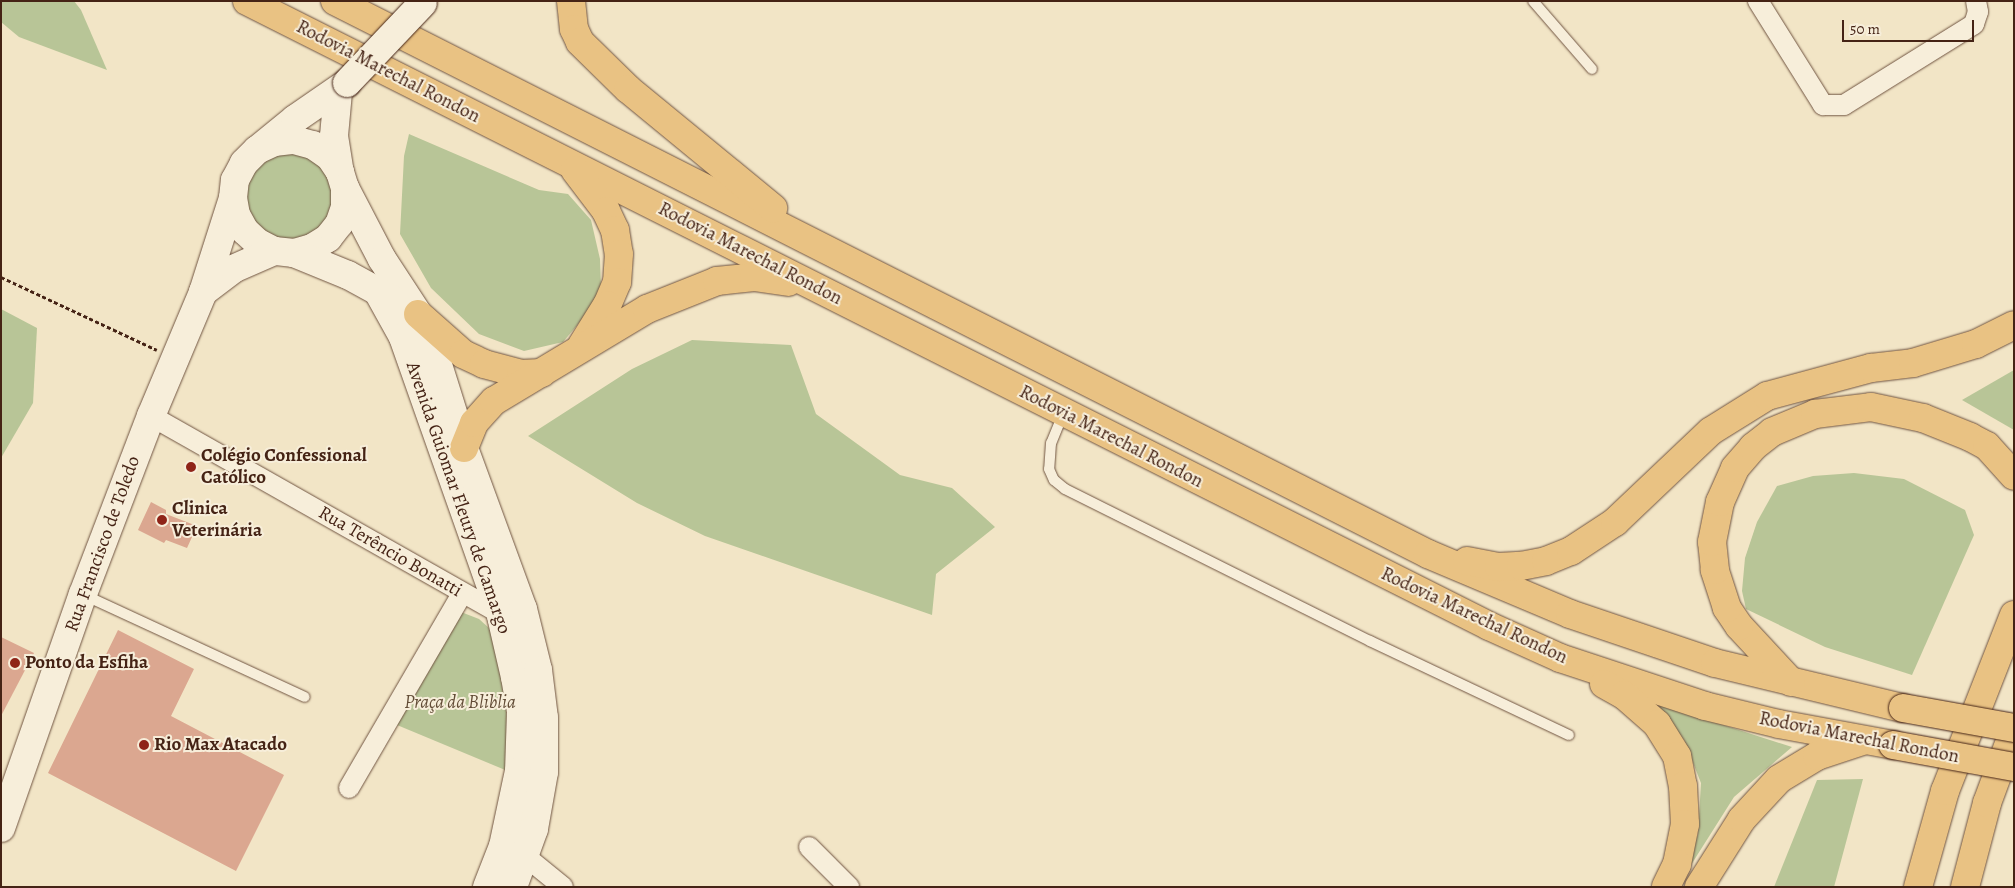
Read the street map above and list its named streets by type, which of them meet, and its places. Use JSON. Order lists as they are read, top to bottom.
{
  "streets": {
    "highway": ["Rodovia Marechal Rondon"],
    "street": ["Avenida Guiomar Fleury de Camargo", "Rua Francisco de Toledo", "Rua Terêncio Bonatti"]
  },
  "crossings": [
    ["Avenida Guiomar Fleury de Camargo", "Rua Terêncio Bonatti"],
    ["Rua Francisco de Toledo", "Rua Terêncio Bonatti"]
  ],
  "parks": ["Praça da Bliblia"],
  "places": [
    "Colégio Confessional Católico",
    "Clinica Veterinária",
    "Ponto da Esfiha",
    "Rio Max Atacado"
  ],
  "scale_bar": "50 m"
}
